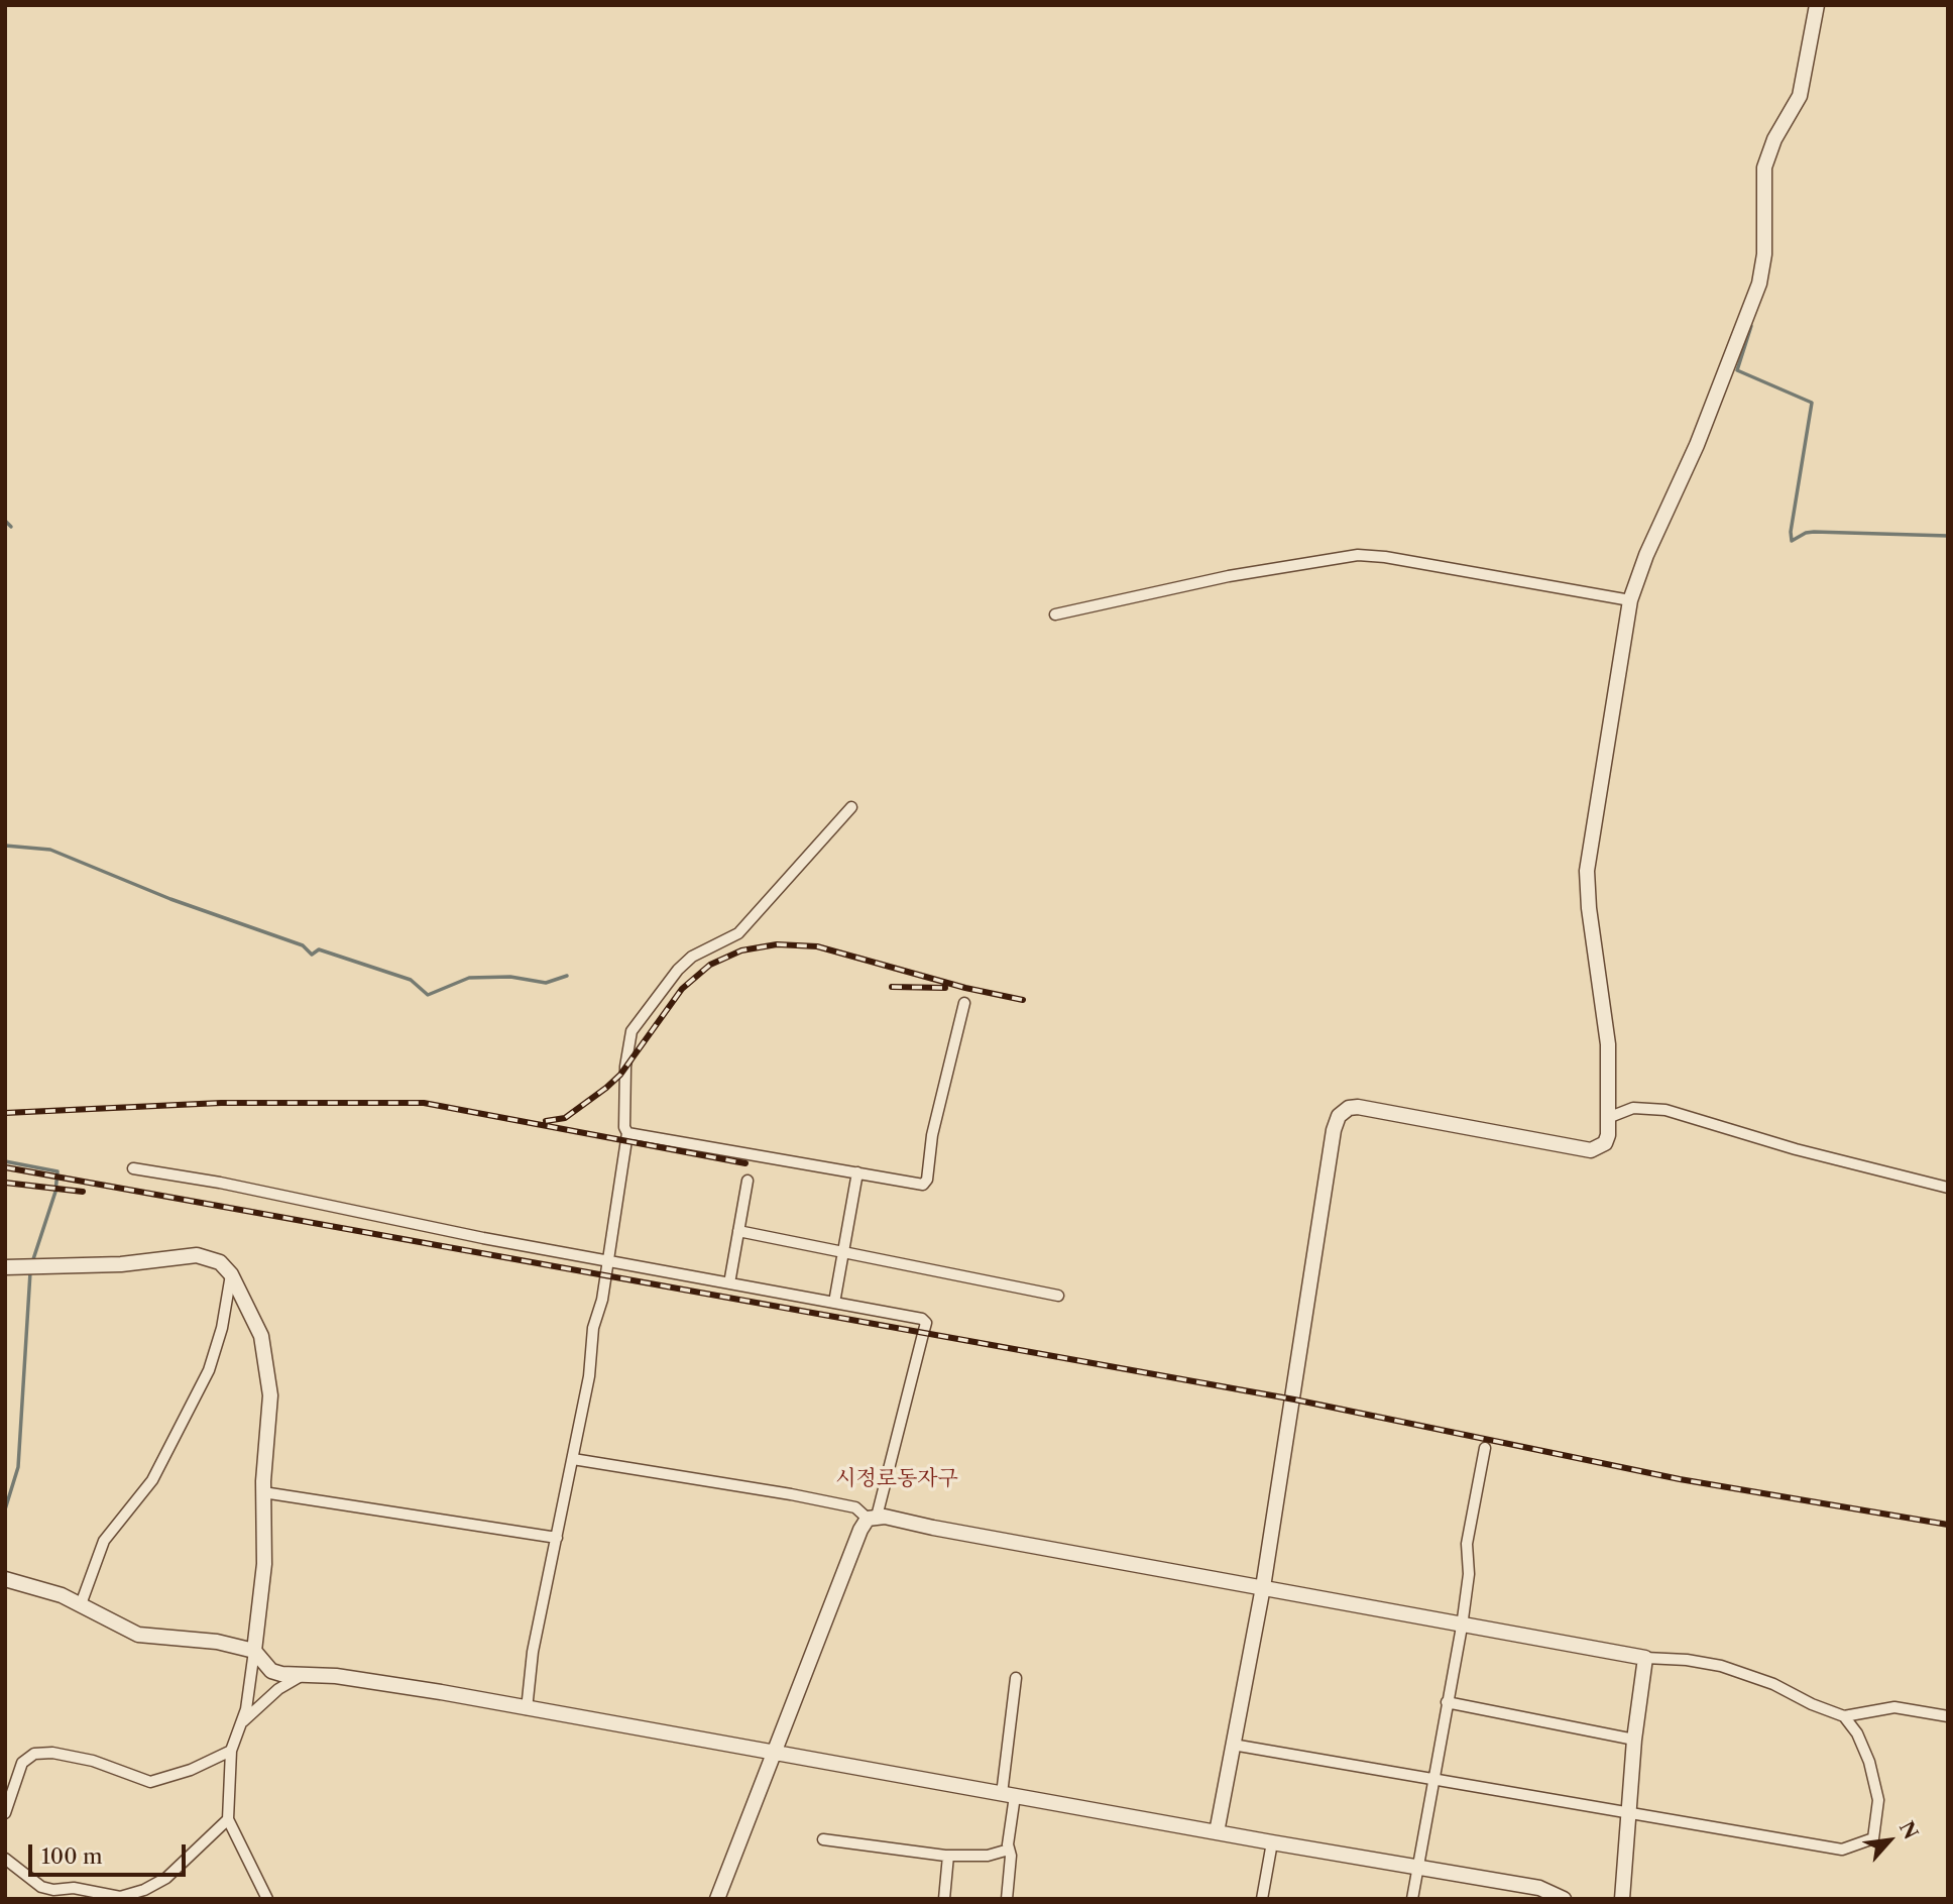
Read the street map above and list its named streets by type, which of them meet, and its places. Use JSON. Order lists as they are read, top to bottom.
{
  "districts": ["시정로동자구"],
  "scale_bar": "100 m",
  "north": "top right"
}
